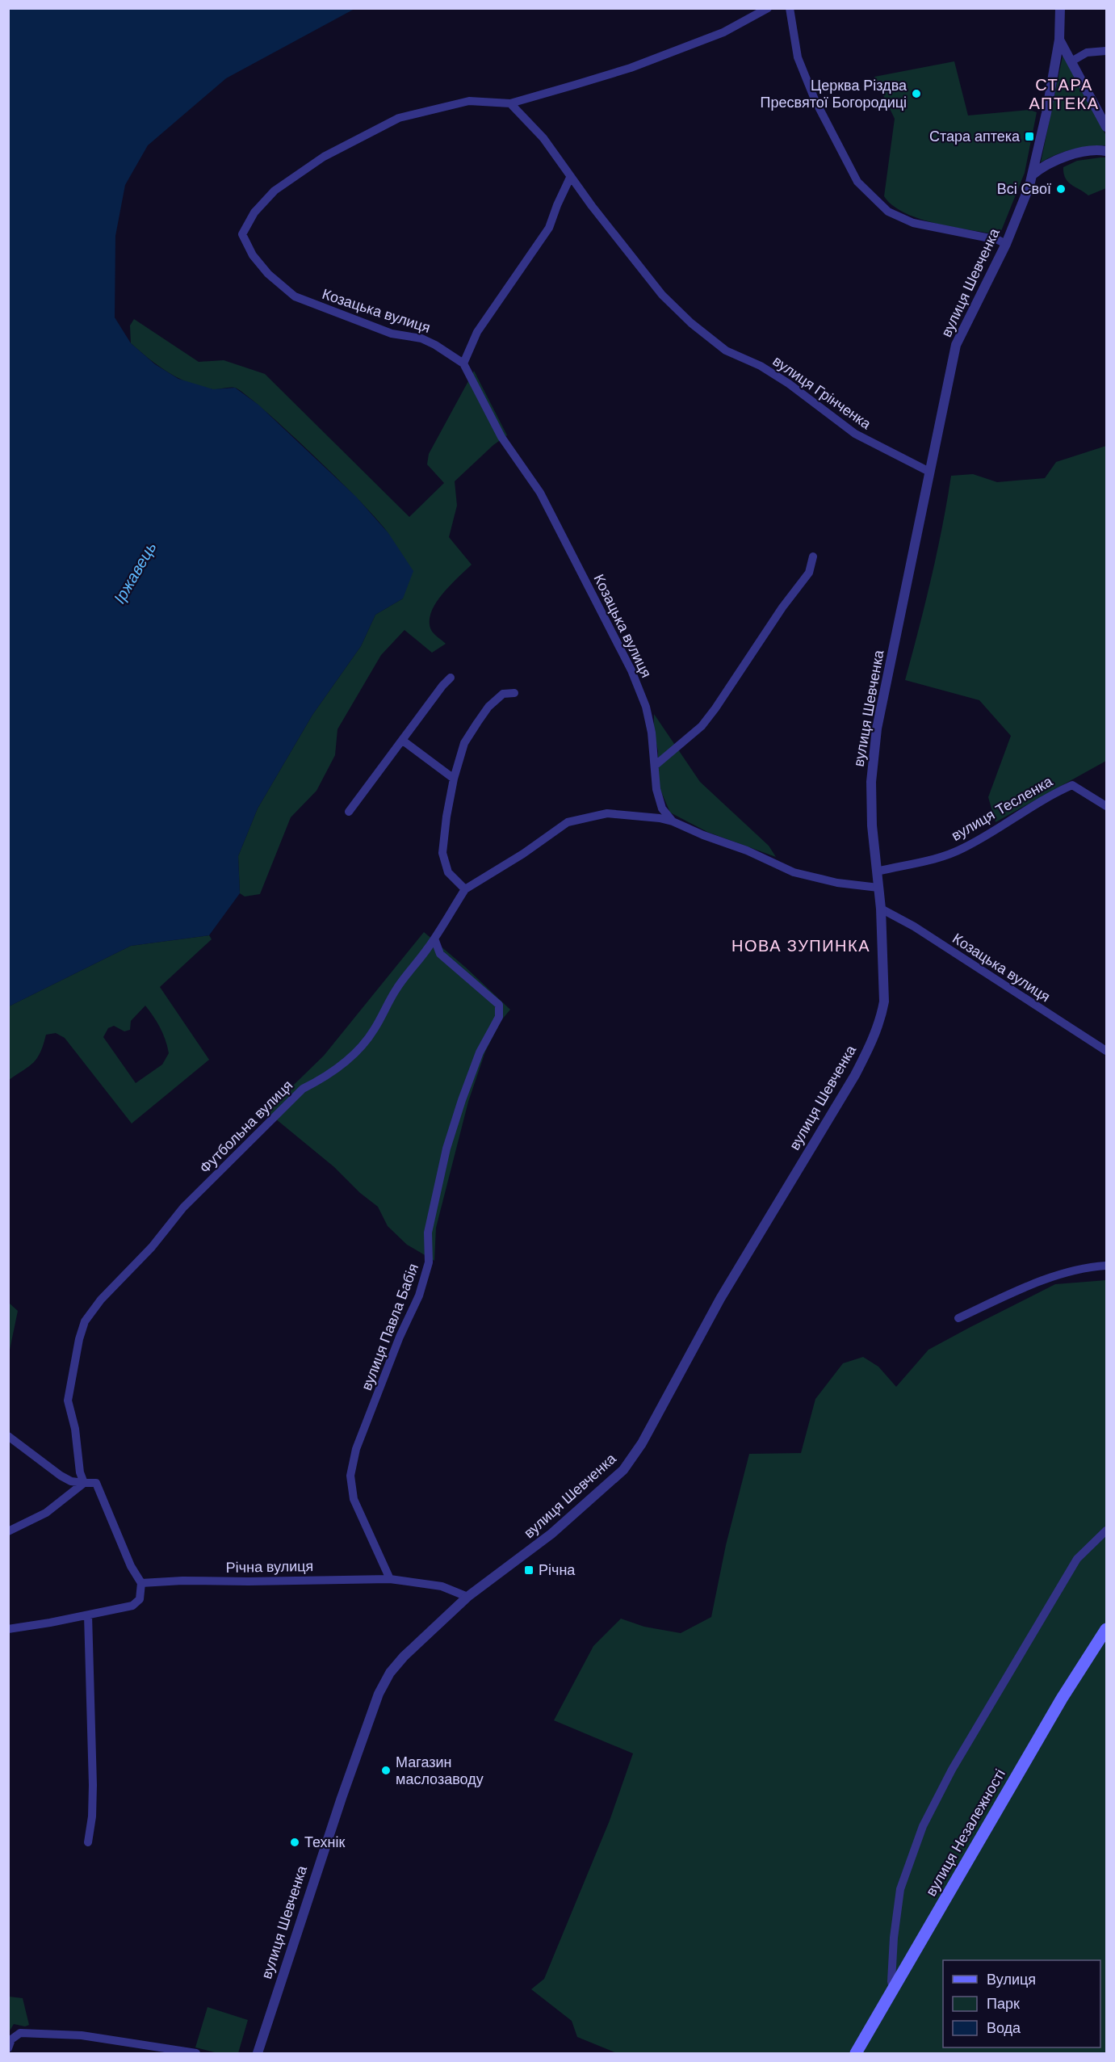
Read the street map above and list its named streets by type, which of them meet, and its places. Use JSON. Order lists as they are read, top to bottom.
{
  "streets": {
    "main road": ["вулиця Незалежності"],
    "street": [
      "вулиця Шевченка",
      "Козацька вулиця",
      "вулиця Грінченка",
      "вулиця Тесленка",
      "Футбольна вулиця",
      "вулиця Павла Бабія",
      "Річна вулиця"
    ]
  },
  "crossings": [
    ["вулиця Шевченка", "Козацька вулиця"],
    ["вулиця Шевченка", "вулиця Грінченка"],
    ["вулиця Шевченка", "вулиця Тесленка"],
    ["вулиця Шевченка", "Річна вулиця"],
    ["Козацька вулиця", "вулиця Грінченка"],
    ["Футбольна вулиця", "вулиця Павла Бабія"],
    ["вулиця Павла Бабія", "Річна вулиця"]
  ],
  "districts": ["СТАРА АПТЕКА", "НОВА ЗУПИНКА"],
  "water": ["Іржавець"],
  "places": {
    "other": [
      "Церква Різдва Пресвятої Богородиці",
      "Всі Свої",
      "Магазин маслозаводу",
      "Технік"
    ],
    "transit": ["Стара аптека", "Річна"]
  },
  "legend": ["Вулиця", "Парк", "Вода"]
}
